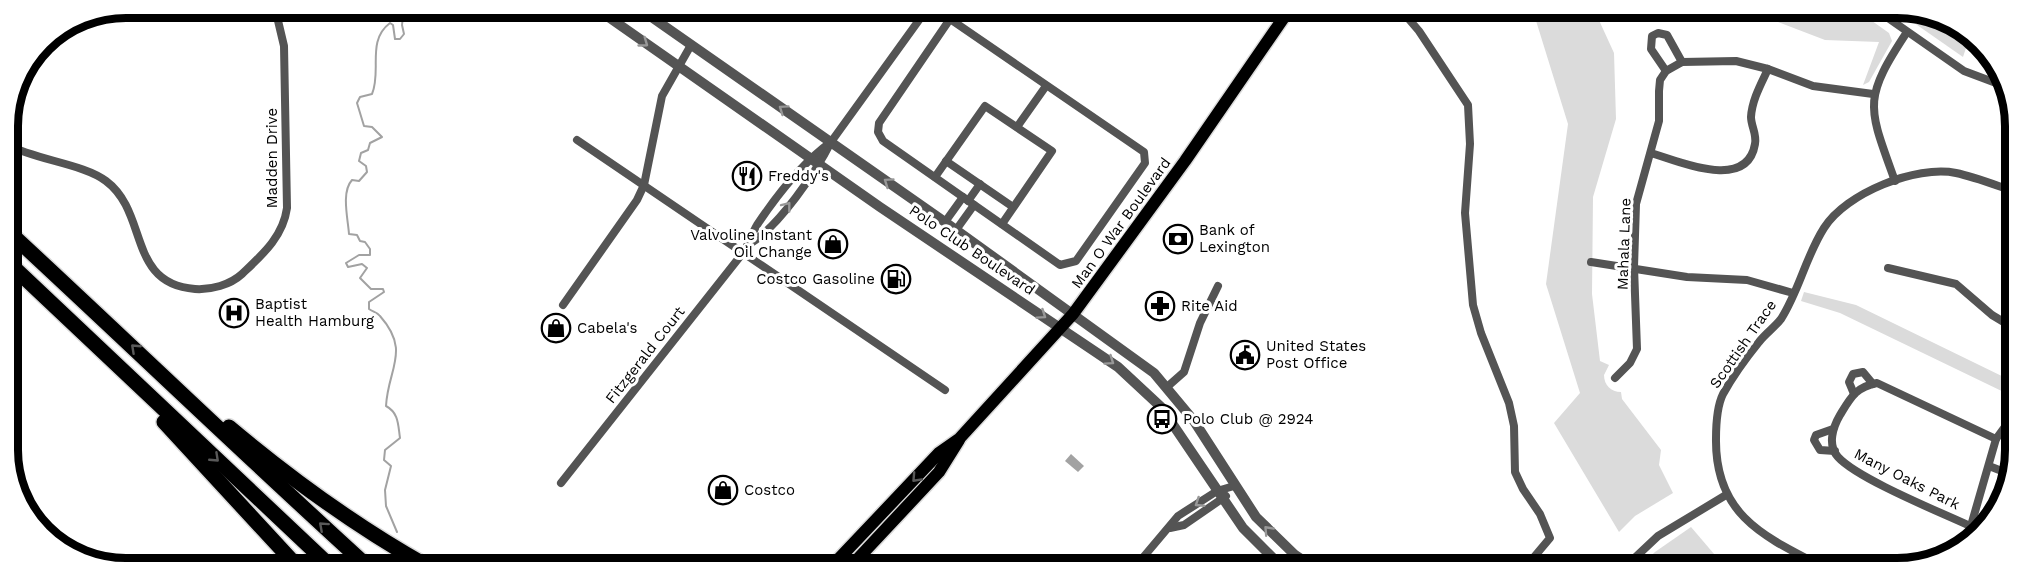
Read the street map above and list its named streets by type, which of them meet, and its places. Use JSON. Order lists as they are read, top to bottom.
{
  "streets": {
    "main road": ["Man O War Boulevard"],
    "street": [
      "Madden Drive",
      "Mahala Lane",
      "Polo Club Boulevard",
      "Scottish Trace",
      "Fitzgerald Court",
      "Many Oaks Park"
    ]
  },
  "crossings": [
    ["Man O War Boulevard", "Polo Club Boulevard"],
    ["Polo Club Boulevard", "Fitzgerald Court"]
  ],
  "places": {
    "restaurant": ["Freddy's"],
    "bank": ["Bank of Lexington"],
    "shop": ["Valvoline Instant Oil Change", "Cabela's", "Costco"],
    "fuel station": ["Costco Gasoline"],
    "pharmacy": ["Rite Aid"],
    "hospital": ["Baptist Health Hamburg"],
    "public building": ["United States Post Office"],
    "bus stop": ["Polo Club @ 2924"]
  }
}
